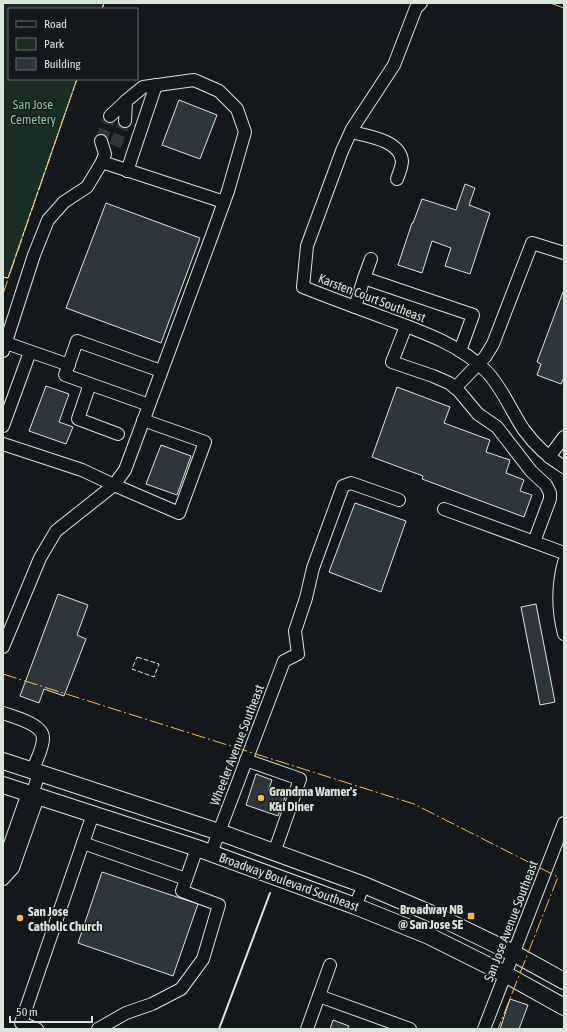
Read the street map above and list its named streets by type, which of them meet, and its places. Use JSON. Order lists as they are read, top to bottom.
{
  "streets": {
    "main road": ["Broadway Boulevard Southeast"],
    "street": ["Karsten Court Southeast", "Wheeler Avenue Southeast", "San Jose Avenue Southeast"]
  },
  "crossings": [
    ["Wheeler Avenue Southeast", "Broadway Boulevard Southeast"],
    ["Broadway Boulevard Southeast", "San Jose Avenue Southeast"]
  ],
  "parks": ["San Jose Cemetery"],
  "places": {
    "other": ["Grandma Warner's K&I Diner", "San Jose Catholic Church"],
    "transit": ["Broadway NB @ San Jose SE"]
  },
  "legend": ["Road", "Park", "Building"],
  "scale_bar": "50 m"
}
